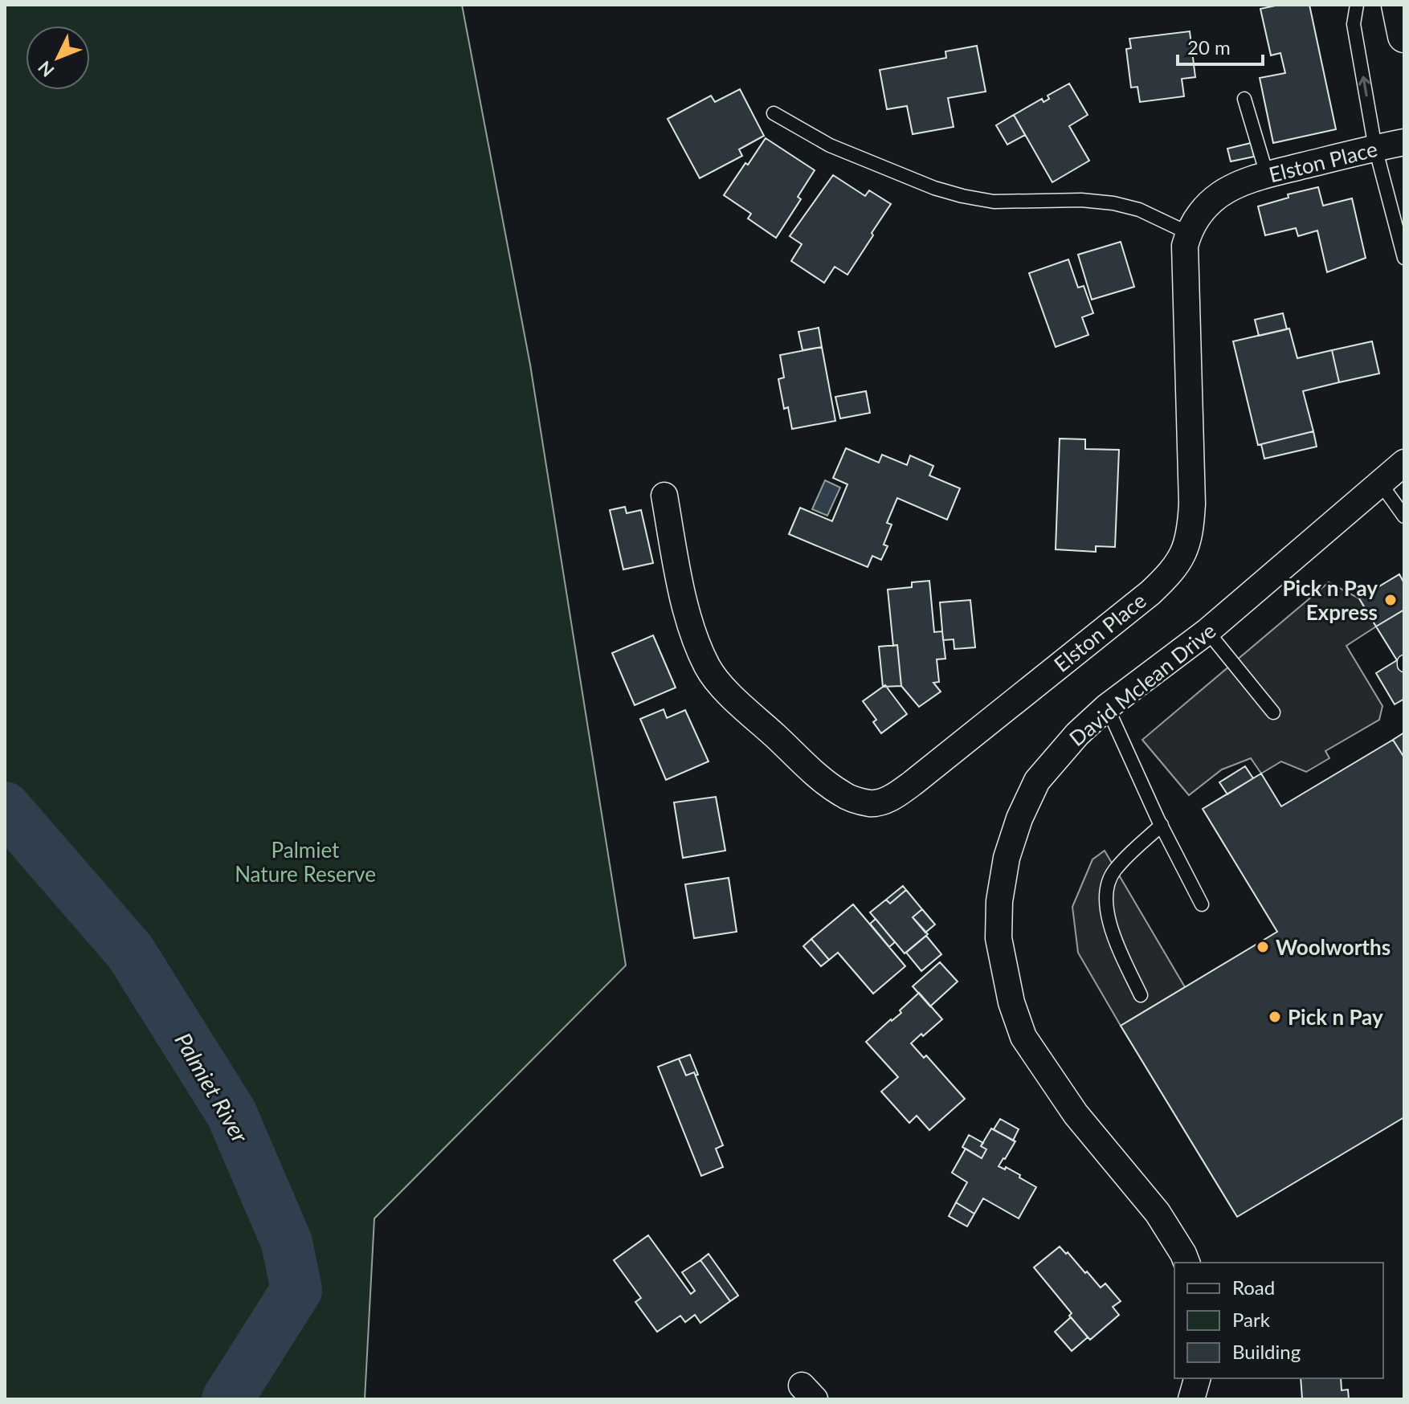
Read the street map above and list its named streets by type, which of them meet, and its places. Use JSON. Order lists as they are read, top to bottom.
{
  "streets": {
    "street": ["Elston Place", "David Mclean Drive"]
  },
  "water": ["Palmiet River"],
  "parks": ["Palmiet Nature Reserve"],
  "places": ["Pick n Pay Express", "Woolworths", "Pick n Pay"],
  "legend": ["Road", "Park", "Building"],
  "scale_bar": "20 m",
  "north": "bottom left"
}
